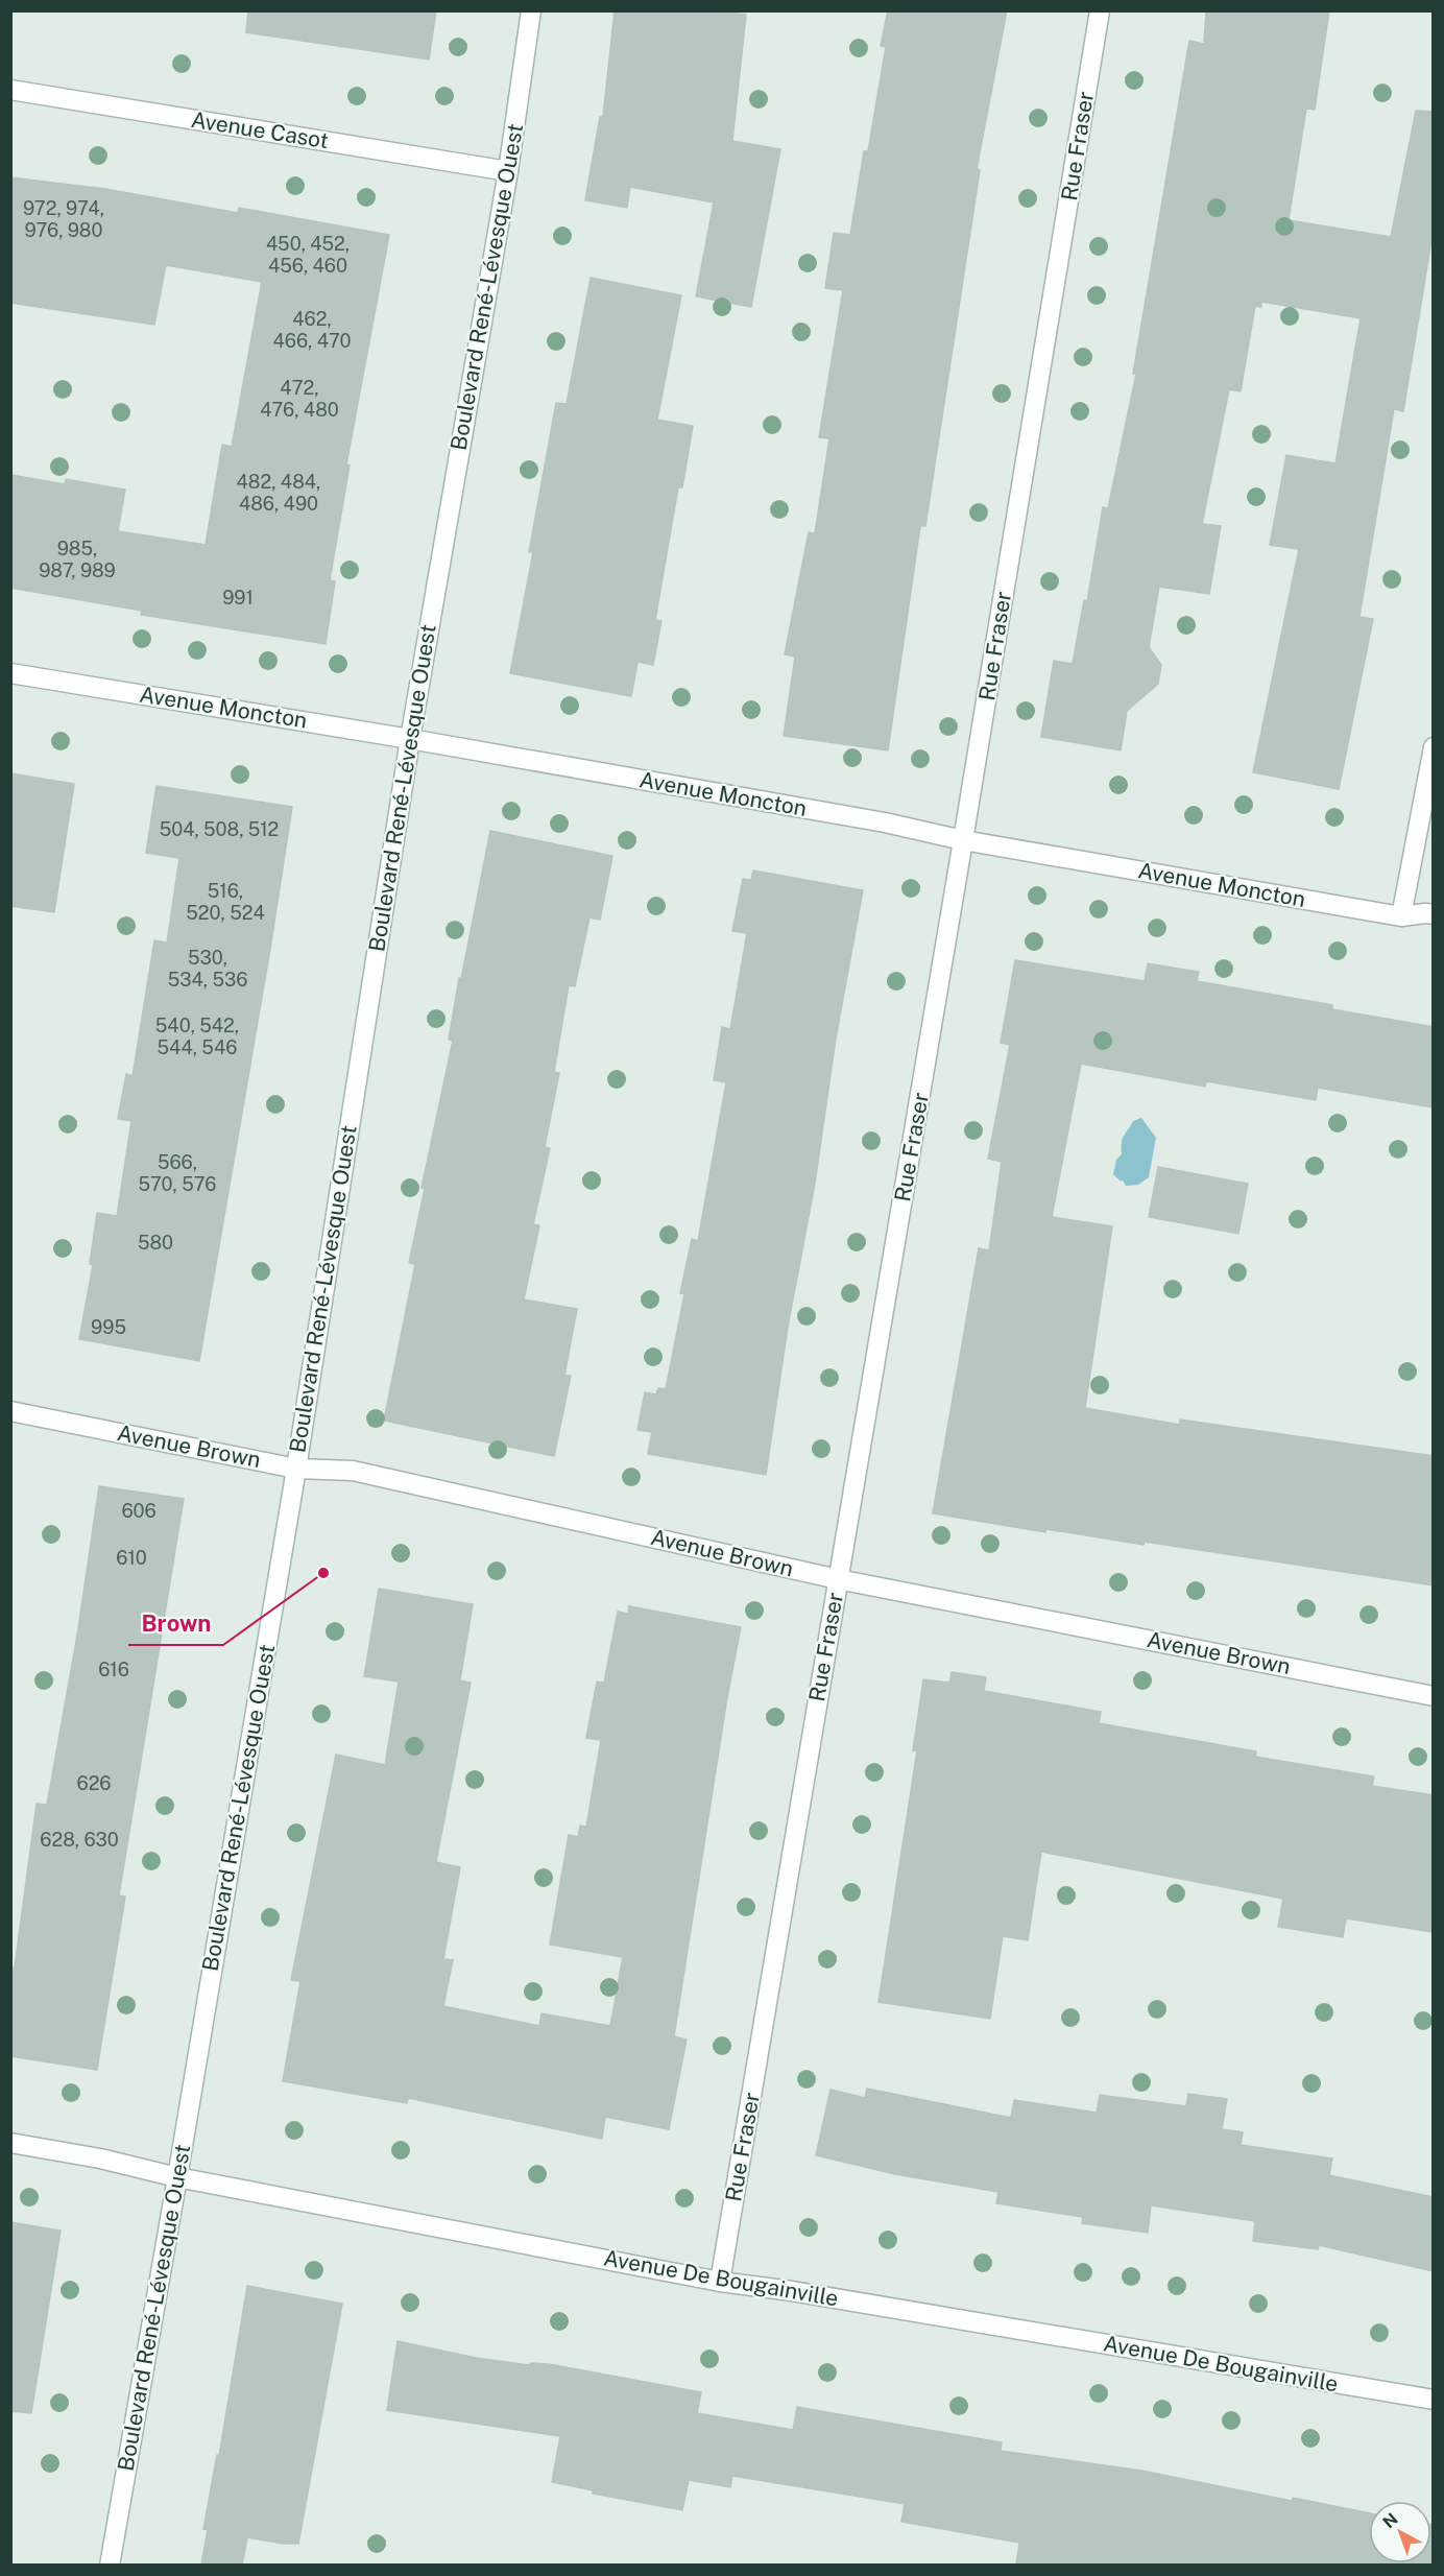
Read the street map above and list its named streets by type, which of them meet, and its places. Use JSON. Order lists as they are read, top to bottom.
{
  "streets": {
    "street": [
      "Avenue Casot",
      "Rue Fraser",
      "Boulevard René-Lévesque Ouest",
      "Avenue Moncton",
      "Avenue Brown",
      "Avenue De Bougainville"
    ]
  },
  "crossings": [
    ["Avenue Casot", "Boulevard René-Lévesque Ouest"],
    ["Rue Fraser", "Avenue Moncton"],
    ["Rue Fraser", "Avenue Brown"],
    ["Rue Fraser", "Avenue De Bougainville"],
    ["Boulevard René-Lévesque Ouest", "Avenue Moncton"],
    ["Boulevard René-Lévesque Ouest", "Avenue Brown"],
    ["Boulevard René-Lévesque Ouest", "Avenue De Bougainville"]
  ],
  "places": ["Brown"],
  "house_numbers": [
    "972, 974, 976, 980",
    "450, 452, 456, 460",
    "462, 466, 470",
    "472, 476, 480",
    "482, 484, 486, 490",
    "985, 987, 989",
    "991",
    "504, 508, 512",
    "516, 520, 524",
    "530, 534, 536",
    "540, 542, 544, 546",
    "566, 570, 576",
    "580",
    "995",
    "606",
    "610",
    "616",
    "626",
    "628, 630"
  ],
  "north": "top left"
}
